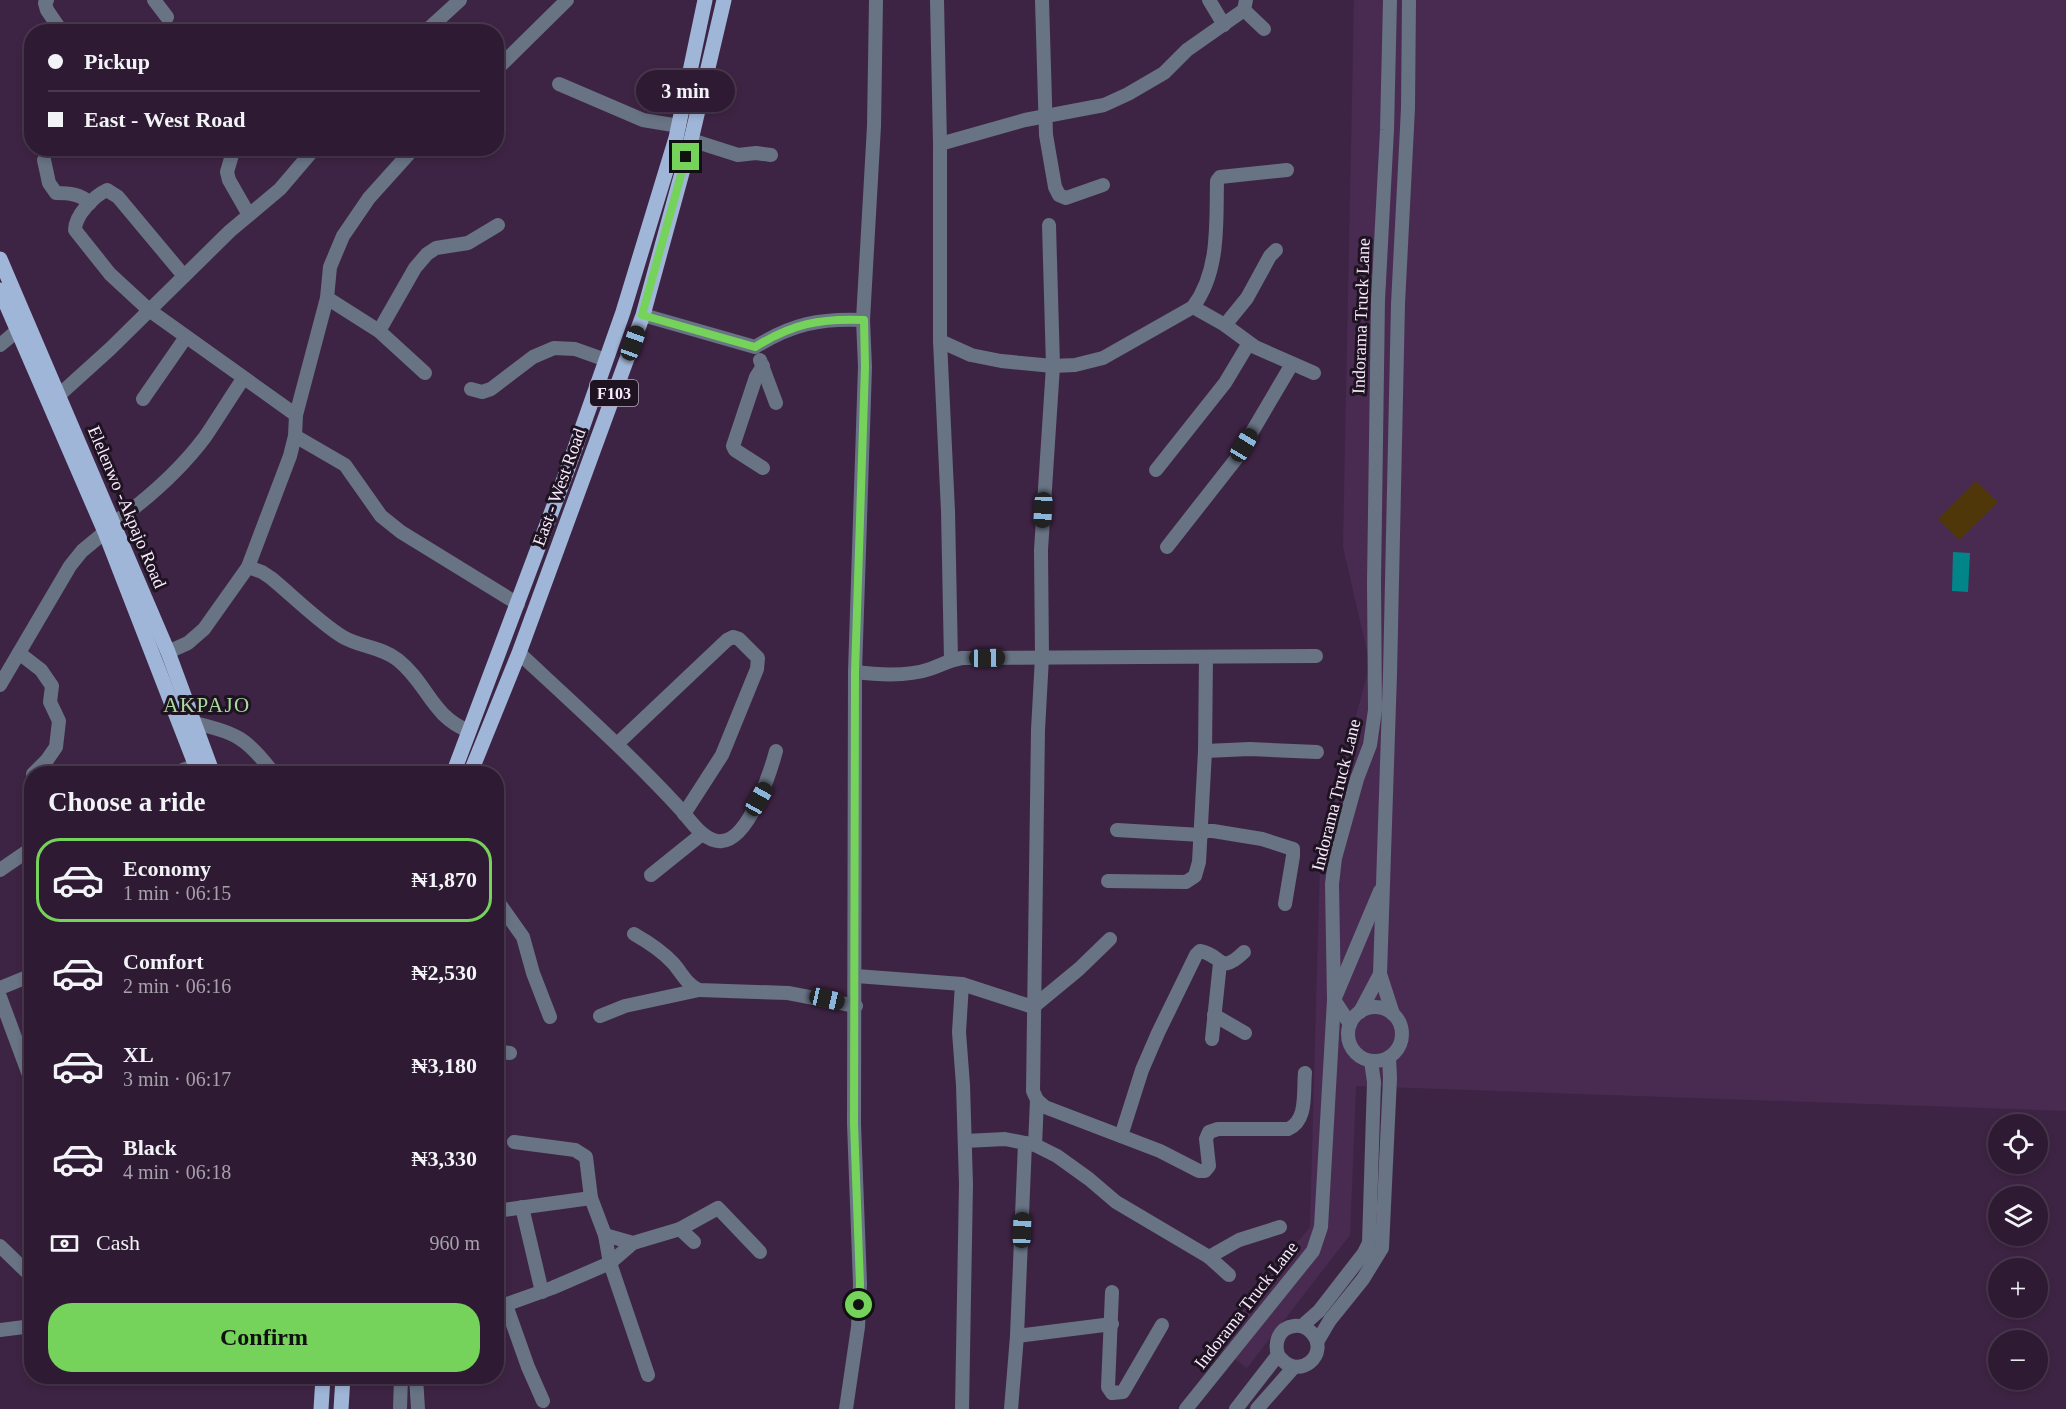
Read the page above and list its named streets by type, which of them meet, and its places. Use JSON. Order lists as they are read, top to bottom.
{
  "streets": {
    "main road": ["F103", "East - West Road", "Elelenwo -Akpajo Road"],
    "street": ["Indorama Truck Lane"]
  },
  "districts": ["AKPAJO"],
  "page": {
    "banner": ["Pickup", "East - West Road"],
    "bubble": "3 min",
    "heading": "Choose a ride",
    "list": [
      {
        "name": "Economy",
        "note": "1 min · 06:15",
        "value": "₦1,870"
      },
      {
        "name": "Comfort",
        "note": "2 min · 06:16",
        "value": "₦2,530"
      },
      {
        "name": "XL",
        "note": "3 min · 06:17",
        "value": "₦3,180"
      },
      {
        "name": "Black",
        "note": "4 min · 06:18",
        "value": "₦3,330"
      }
    ],
    "map_buttons": ["+", "−"],
    "pay": ["Cash", "960 m"],
    "buttons": "Confirm"
  }
}
